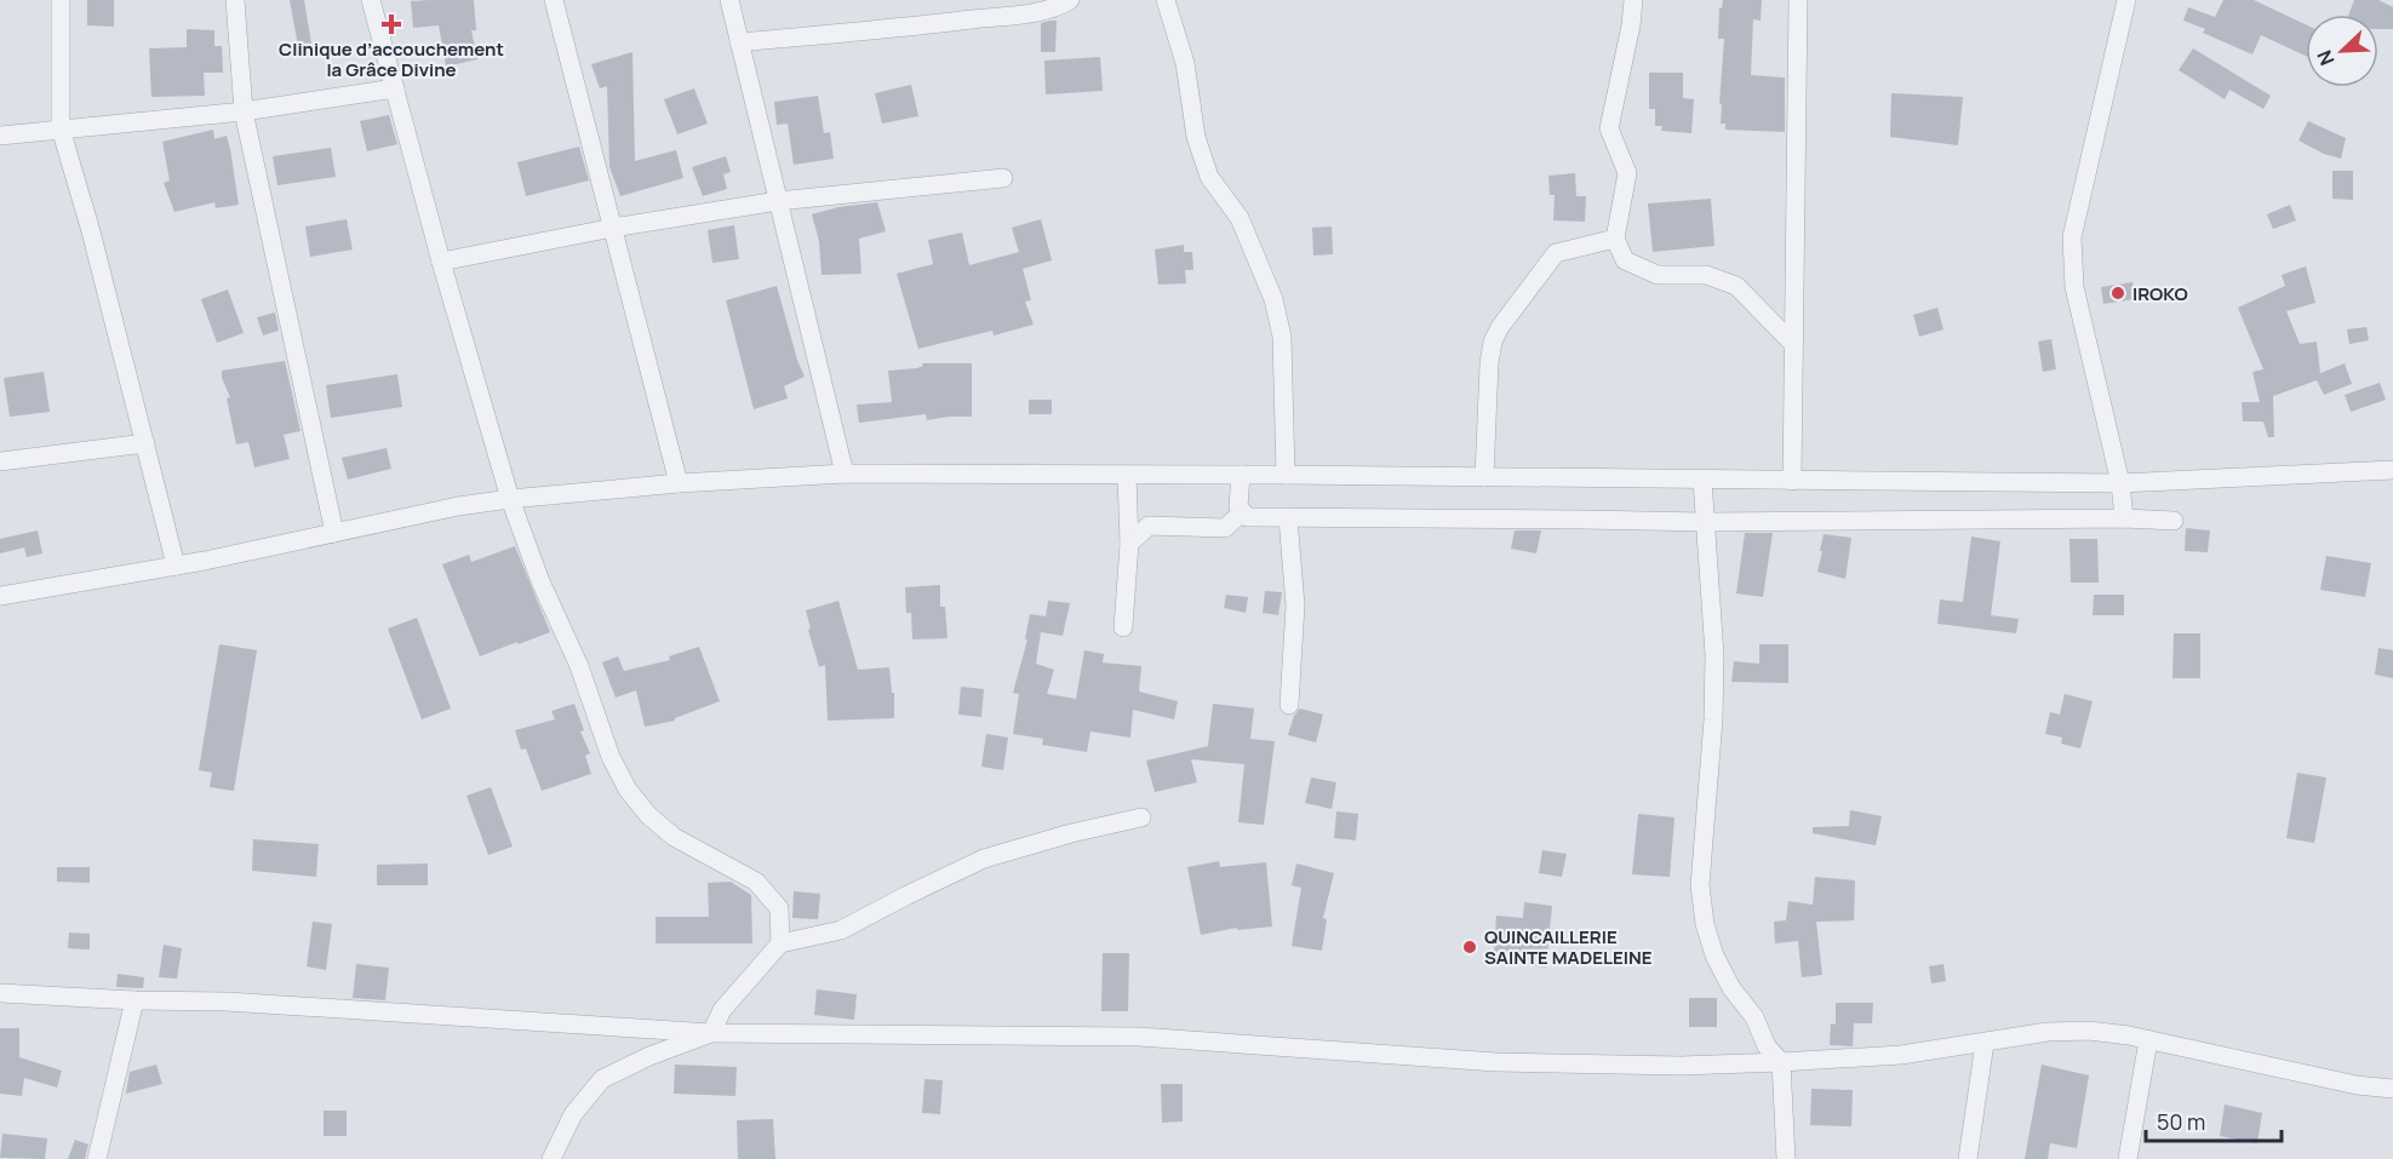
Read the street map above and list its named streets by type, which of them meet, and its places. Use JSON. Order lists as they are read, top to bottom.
{
  "places": {
    "health": ["Clinique d’accouchement la Grâce Divine"],
    "other": ["IROKO", "QUINCAILLERIE SAINTE MADELEINE"]
  },
  "scale_bar": "50 m",
  "north": "bottom left"
}
